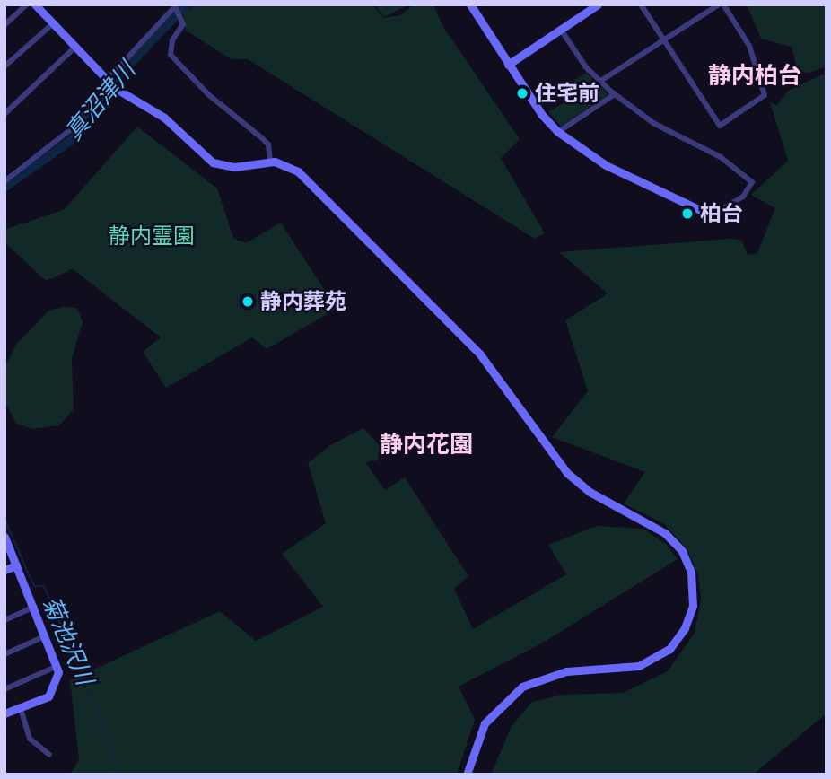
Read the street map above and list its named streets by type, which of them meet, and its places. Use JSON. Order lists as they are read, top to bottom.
{
  "districts": ["静内柏台", "静内花園"],
  "water": ["真沼津川", "菊池沢川"],
  "parks": ["静内霊園"],
  "places": ["住宅前", "柏台", "静内葬苑"]
}
